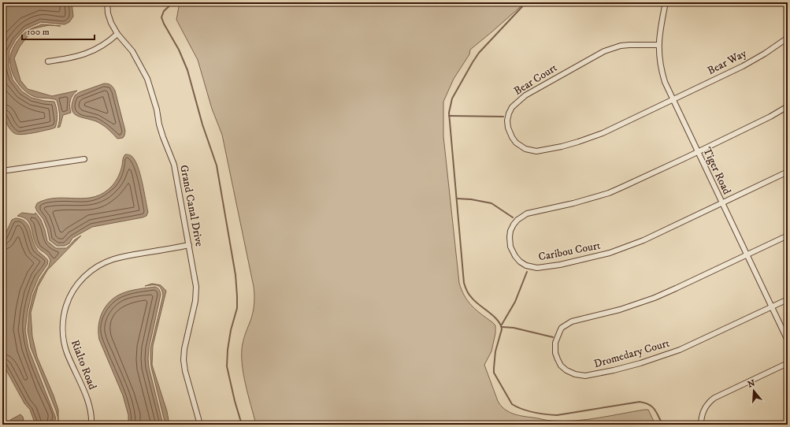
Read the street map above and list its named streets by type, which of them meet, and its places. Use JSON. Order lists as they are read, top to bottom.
{
  "streets": {
    "street": [
      "Bear Way",
      "Bear Court",
      "Tiger Road",
      "Grand Canal Drive",
      "Caribou Court",
      "Dromedary Court",
      "Rialto Road"
    ]
  },
  "crossings": [
    ["Bear Way", "Bear Court"],
    ["Bear Way", "Tiger Road"],
    ["Bear Court", "Tiger Road"],
    ["Tiger Road", "Caribou Court"],
    ["Tiger Road", "Dromedary Court"],
    ["Grand Canal Drive", "Rialto Road"]
  ],
  "scale_bar": "100 m",
  "north": "top"
}
